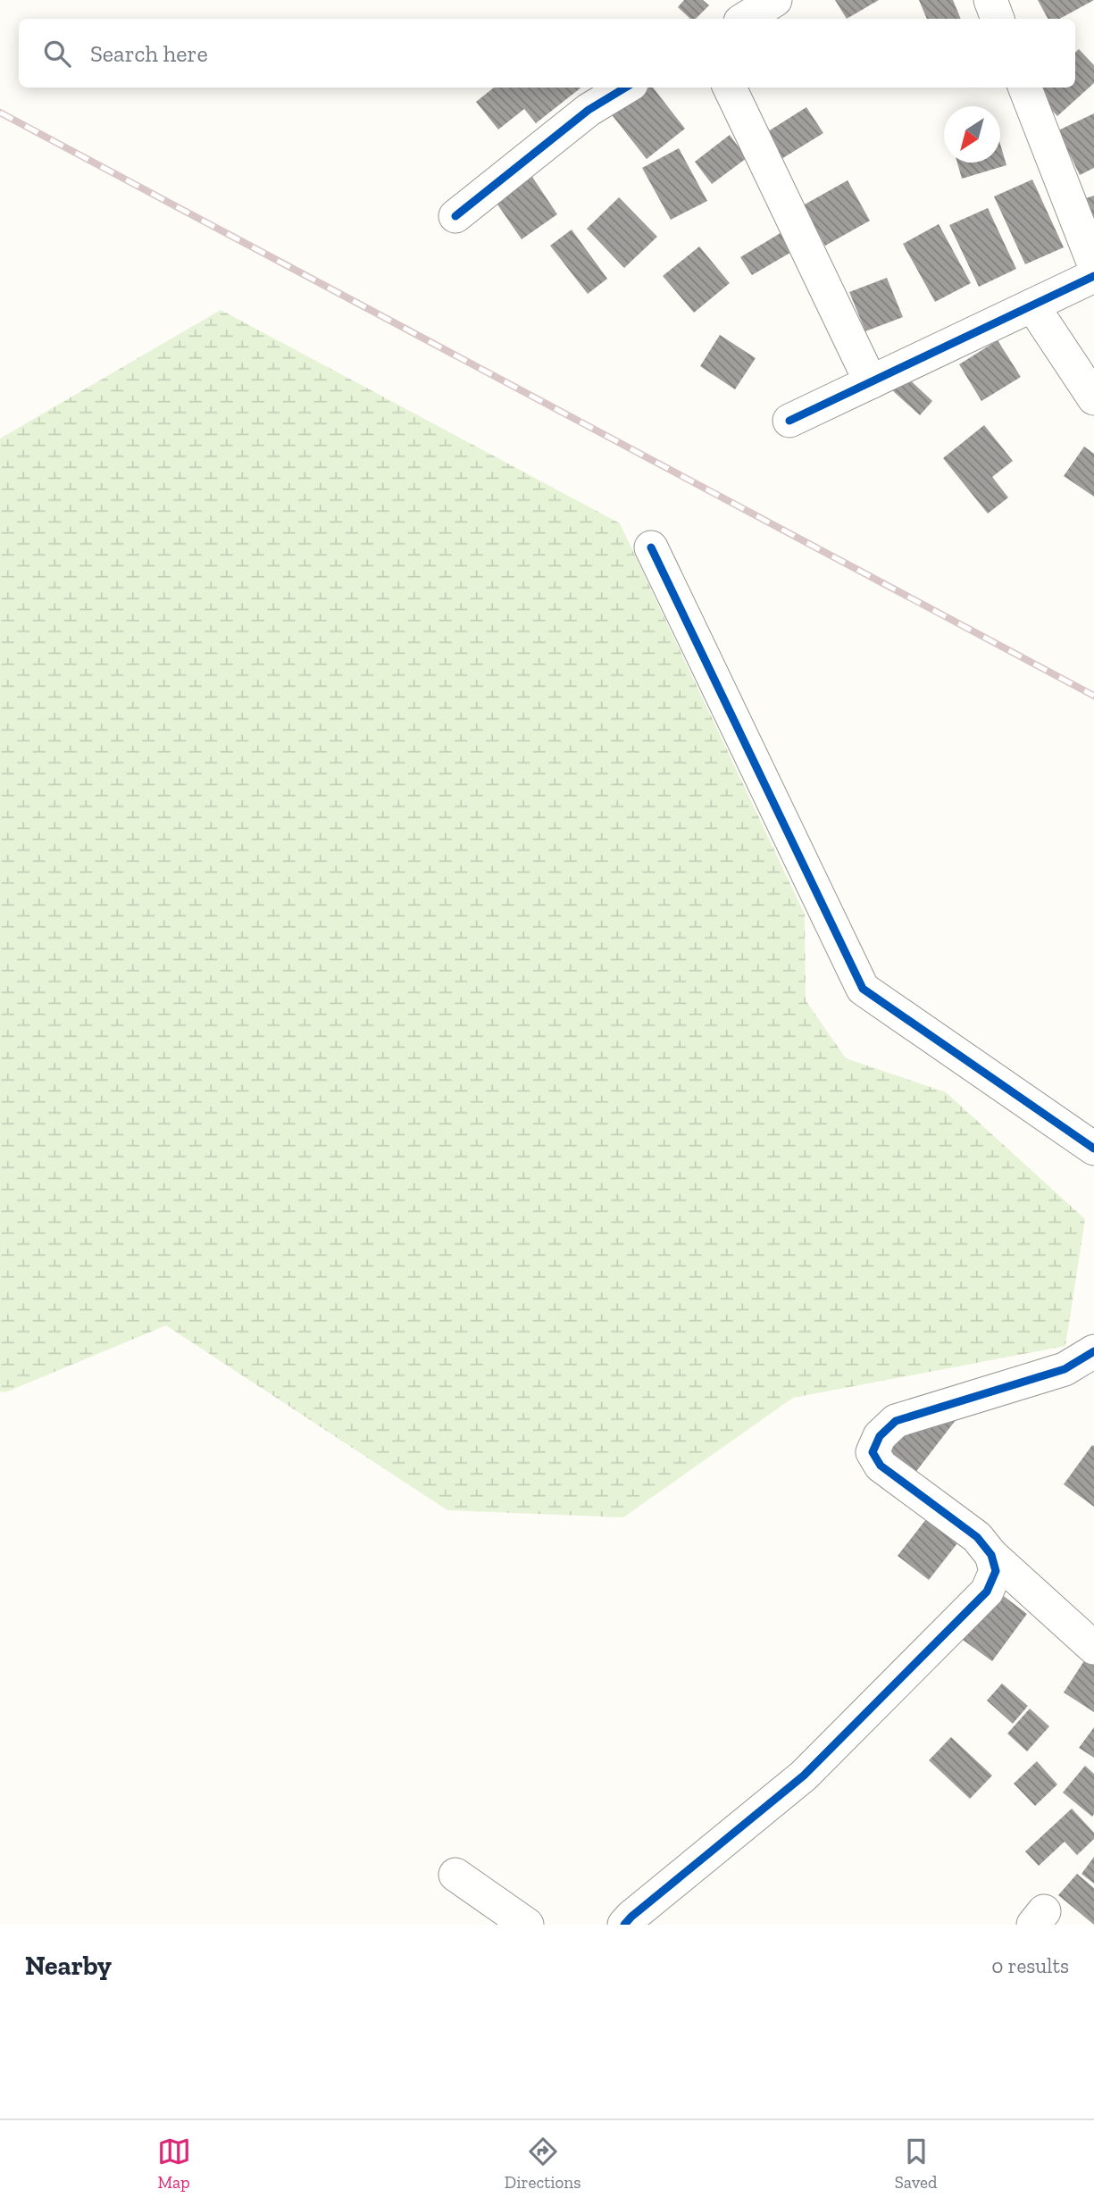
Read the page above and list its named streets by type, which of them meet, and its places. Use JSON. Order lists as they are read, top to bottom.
{
  "north": "bottom left",
  "page": {
    "search": "Search here",
    "heading": ["Nearby", "0 results"],
    "nav": ["Map", "Directions", "Saved"]
  }
}
